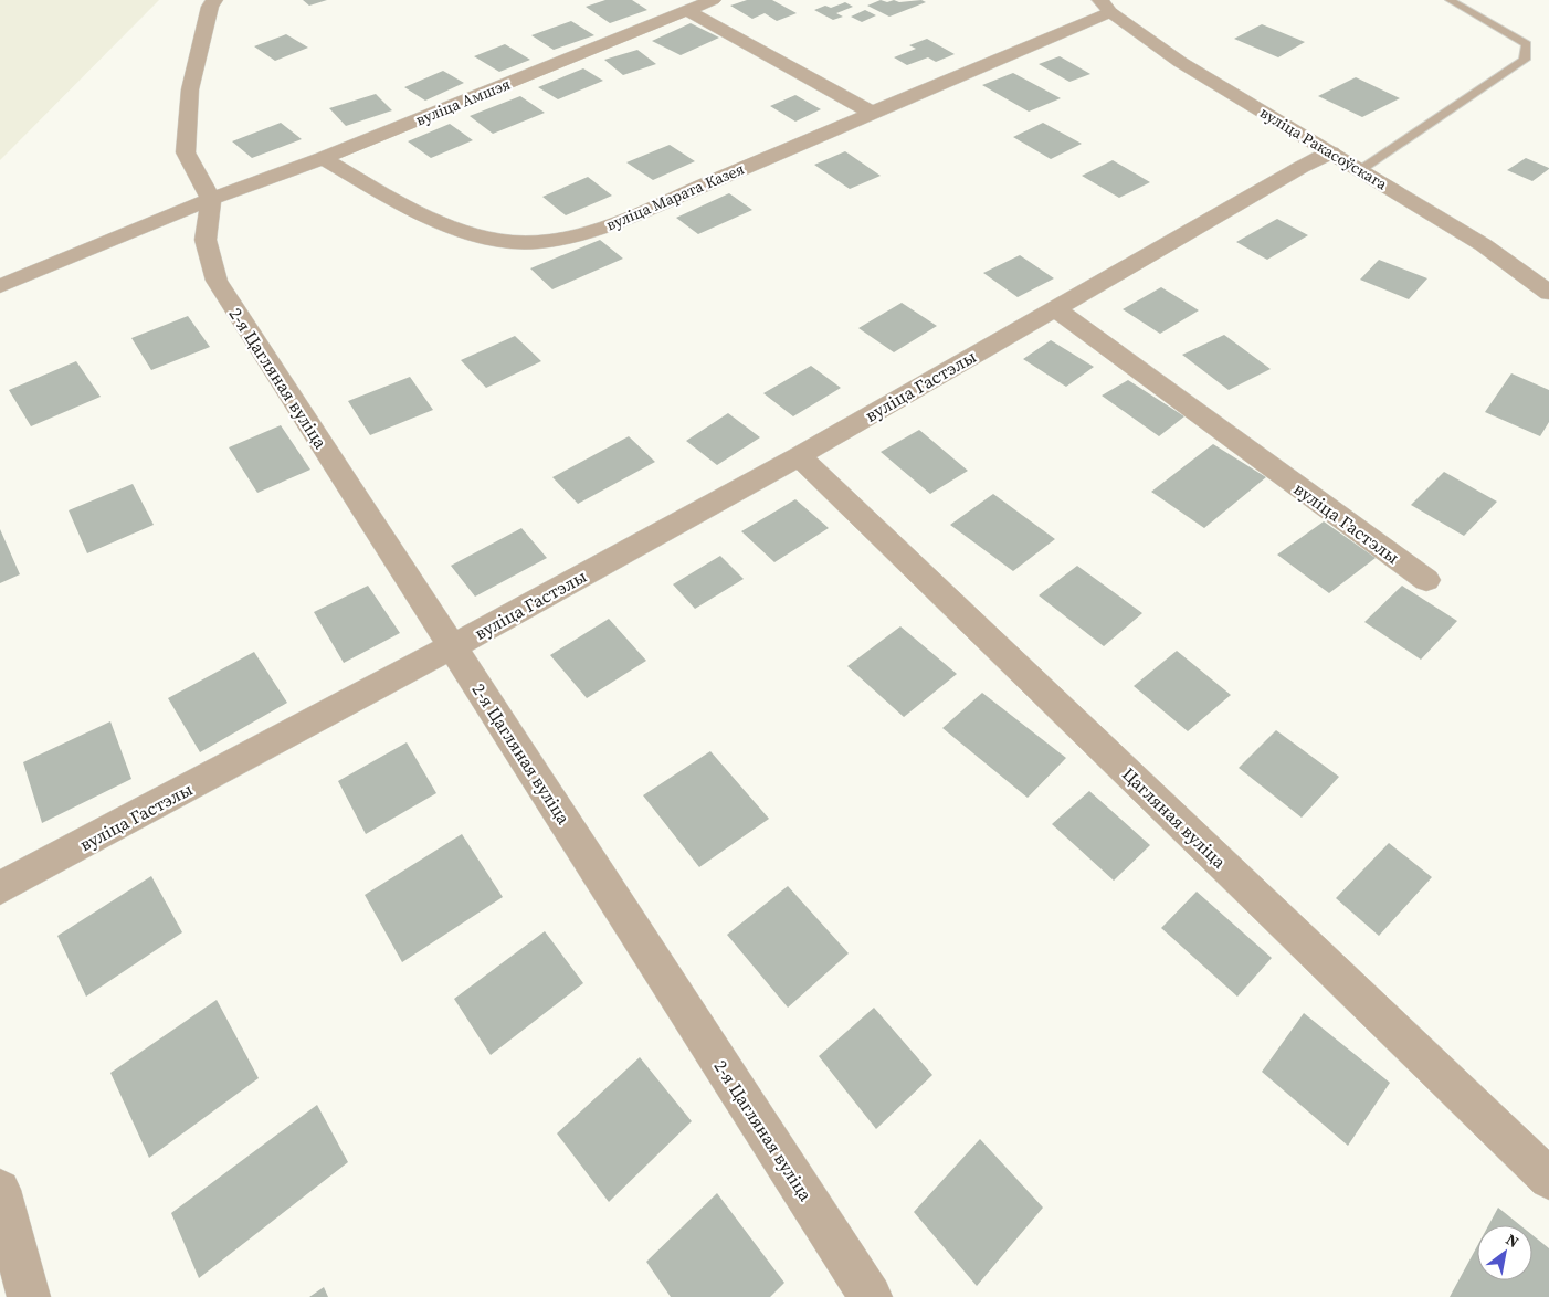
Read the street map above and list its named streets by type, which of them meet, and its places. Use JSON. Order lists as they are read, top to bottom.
{
  "streets": {
    "street": [
      "вуліца Амшэя",
      "вуліца Ракасоўскага",
      "вуліца Марата Казея",
      "2-я Цагляная вуліца",
      "вуліца Гастэлы",
      "Цагляная вуліца"
    ]
  },
  "crossings": [
    ["вуліца Амшэя", "вуліца Марата Казея"],
    ["вуліца Амшэя", "2-я Цагляная вуліца"],
    ["вуліца Ракасоўскага", "вуліца Марата Казея"],
    ["вуліца Ракасоўскага", "вуліца Гастэлы"],
    ["2-я Цагляная вуліца", "вуліца Гастэлы"],
    ["вуліца Гастэлы", "Цагляная вуліца"]
  ],
  "north": "top right"
}
